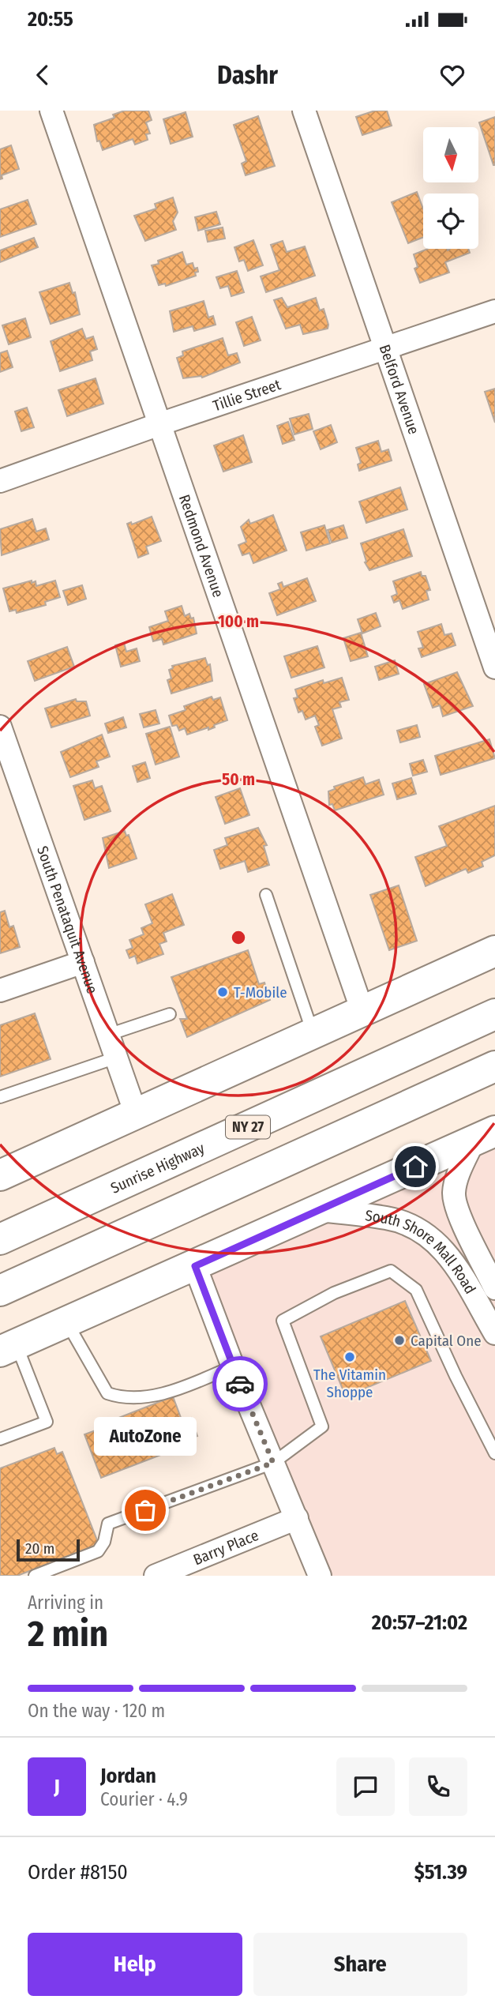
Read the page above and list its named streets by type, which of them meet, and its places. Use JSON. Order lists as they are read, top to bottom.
{
  "streets": {
    "main road": ["NY 27", "Sunrise Highway"],
    "street": [
      "Belford Avenue",
      "Tillie Street",
      "Redmond Avenue",
      "South Penataquit Avenue",
      "South Shore Mall Road",
      "Barry Place"
    ]
  },
  "crossings": [
    ["Belford Avenue", "Tillie Street"],
    ["Tillie Street", "Redmond Avenue"]
  ],
  "places": [
    "T-Mobile",
    "Capital One",
    "The Vitamin Shoppe",
    "AutoZone"
  ],
  "scale_bar": "20 m",
  "north": "bottom",
  "page": {
    "status": "20:55",
    "header": "Dashr",
    "bubble": "AutoZone",
    "scale": "20 m",
    "heading": ["2 min", "Arriving in", "20:57–21:02"],
    "panel": [
      "Jordan",
      "Courier · 4.9",
      "Order #8150",
      "$51.39"
    ],
    "bar": "On the way · 120 m",
    "round": "J",
    "buttons": ["Help", "Share"]
  },
  "rings": ["100 m", "50 m"]
}
